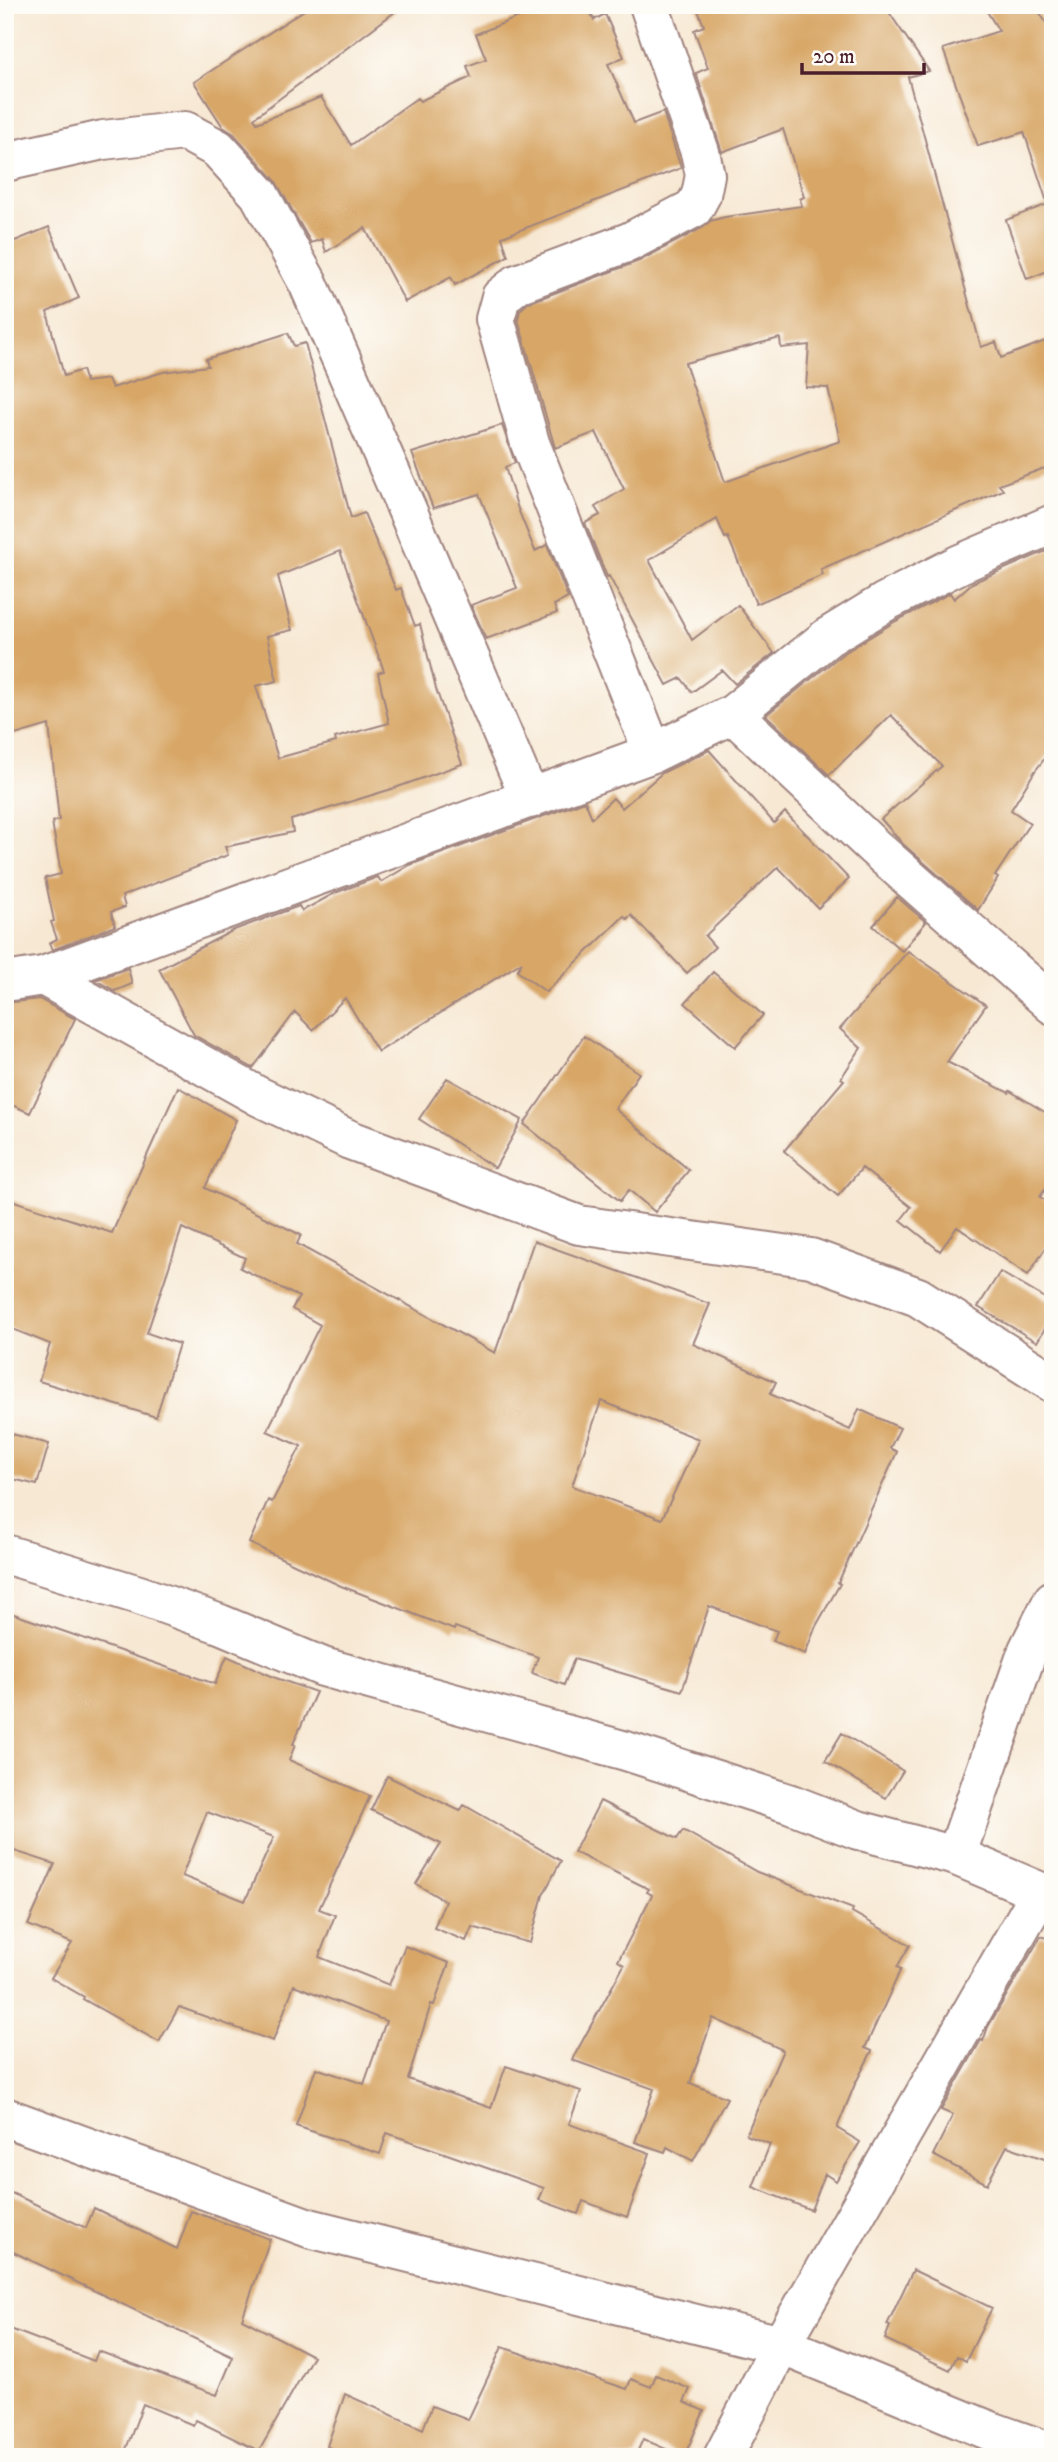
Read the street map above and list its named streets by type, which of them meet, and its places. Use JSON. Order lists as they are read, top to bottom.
{
  "scale_bar": "20 m"
}
